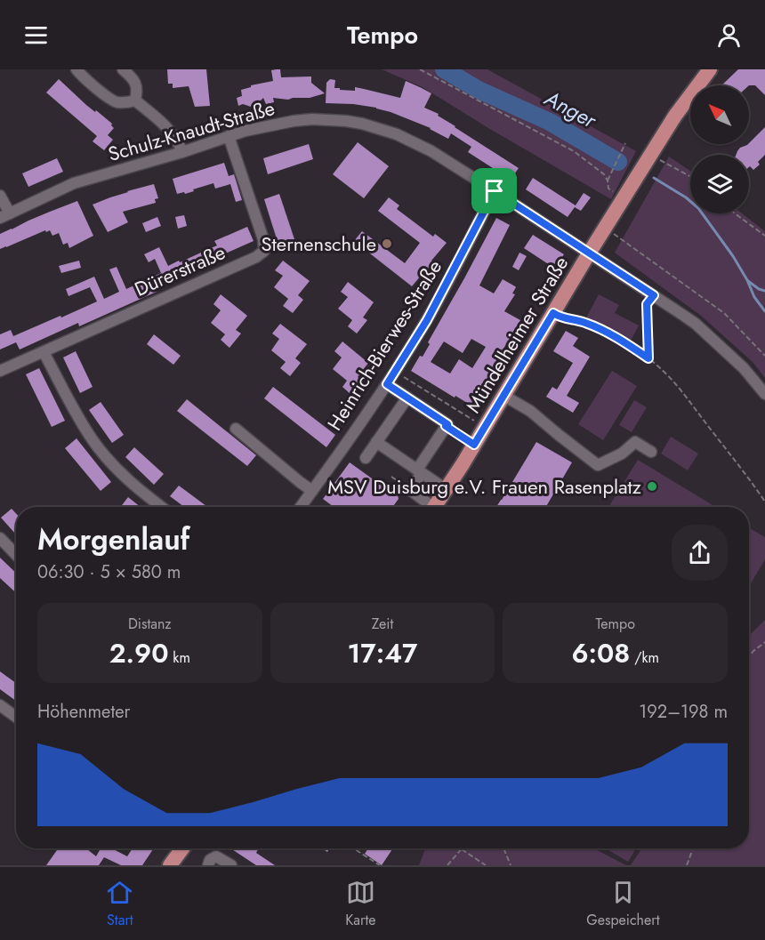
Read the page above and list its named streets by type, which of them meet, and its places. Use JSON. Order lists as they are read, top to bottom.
{
  "streets": {
    "main road": ["Mündelheimer Straße"],
    "street": ["Schulz-Knaudt-Straße", "Dürerstraße", "Heinrich-Bierwes-Straße"]
  },
  "crossings": [
    ["Schulz-Knaudt-Straße", "Dürerstraße"],
    ["Schulz-Knaudt-Straße", "Mündelheimer Straße"],
    ["Schulz-Knaudt-Straße", "Heinrich-Bierwes-Straße"]
  ],
  "water": ["Anger"],
  "places": ["Sternenschule", "MSV Duisburg e.V. Frauen Rasenplatz"],
  "north": "top left",
  "page": {
    "header": "Tempo",
    "heading": ["Morgenlauf", "06:30 · 5 × 580 m"],
    "stats": [
      ["Distanz", "2.90 km"],
      ["Zeit", "17:47"],
      ["Tempo", "6:08 /km"]
    ],
    "chart": ["Höhenmeter", "192–198 m"],
    "tabs": ["Start", "Karte", "Gespeichert"]
  }
}
